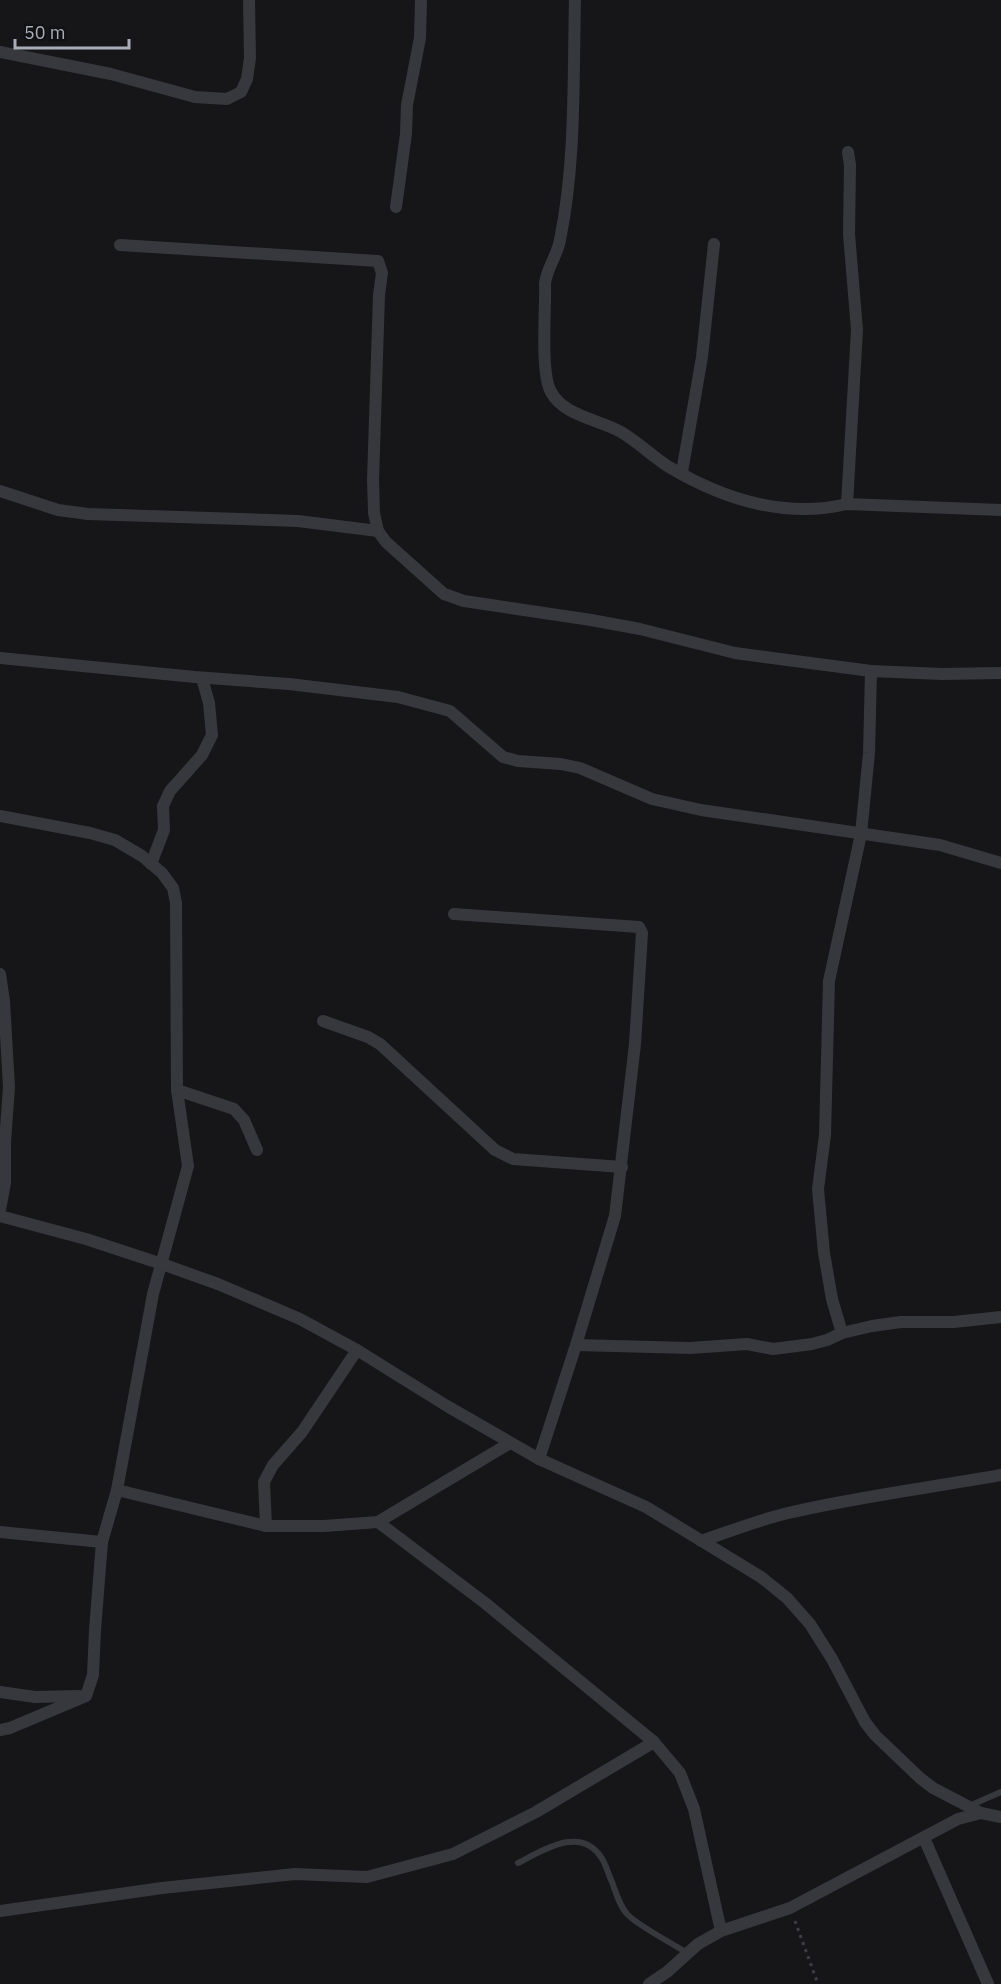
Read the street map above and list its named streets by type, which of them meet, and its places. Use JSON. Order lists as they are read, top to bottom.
{
  "scale_bar": "50 m"
}
